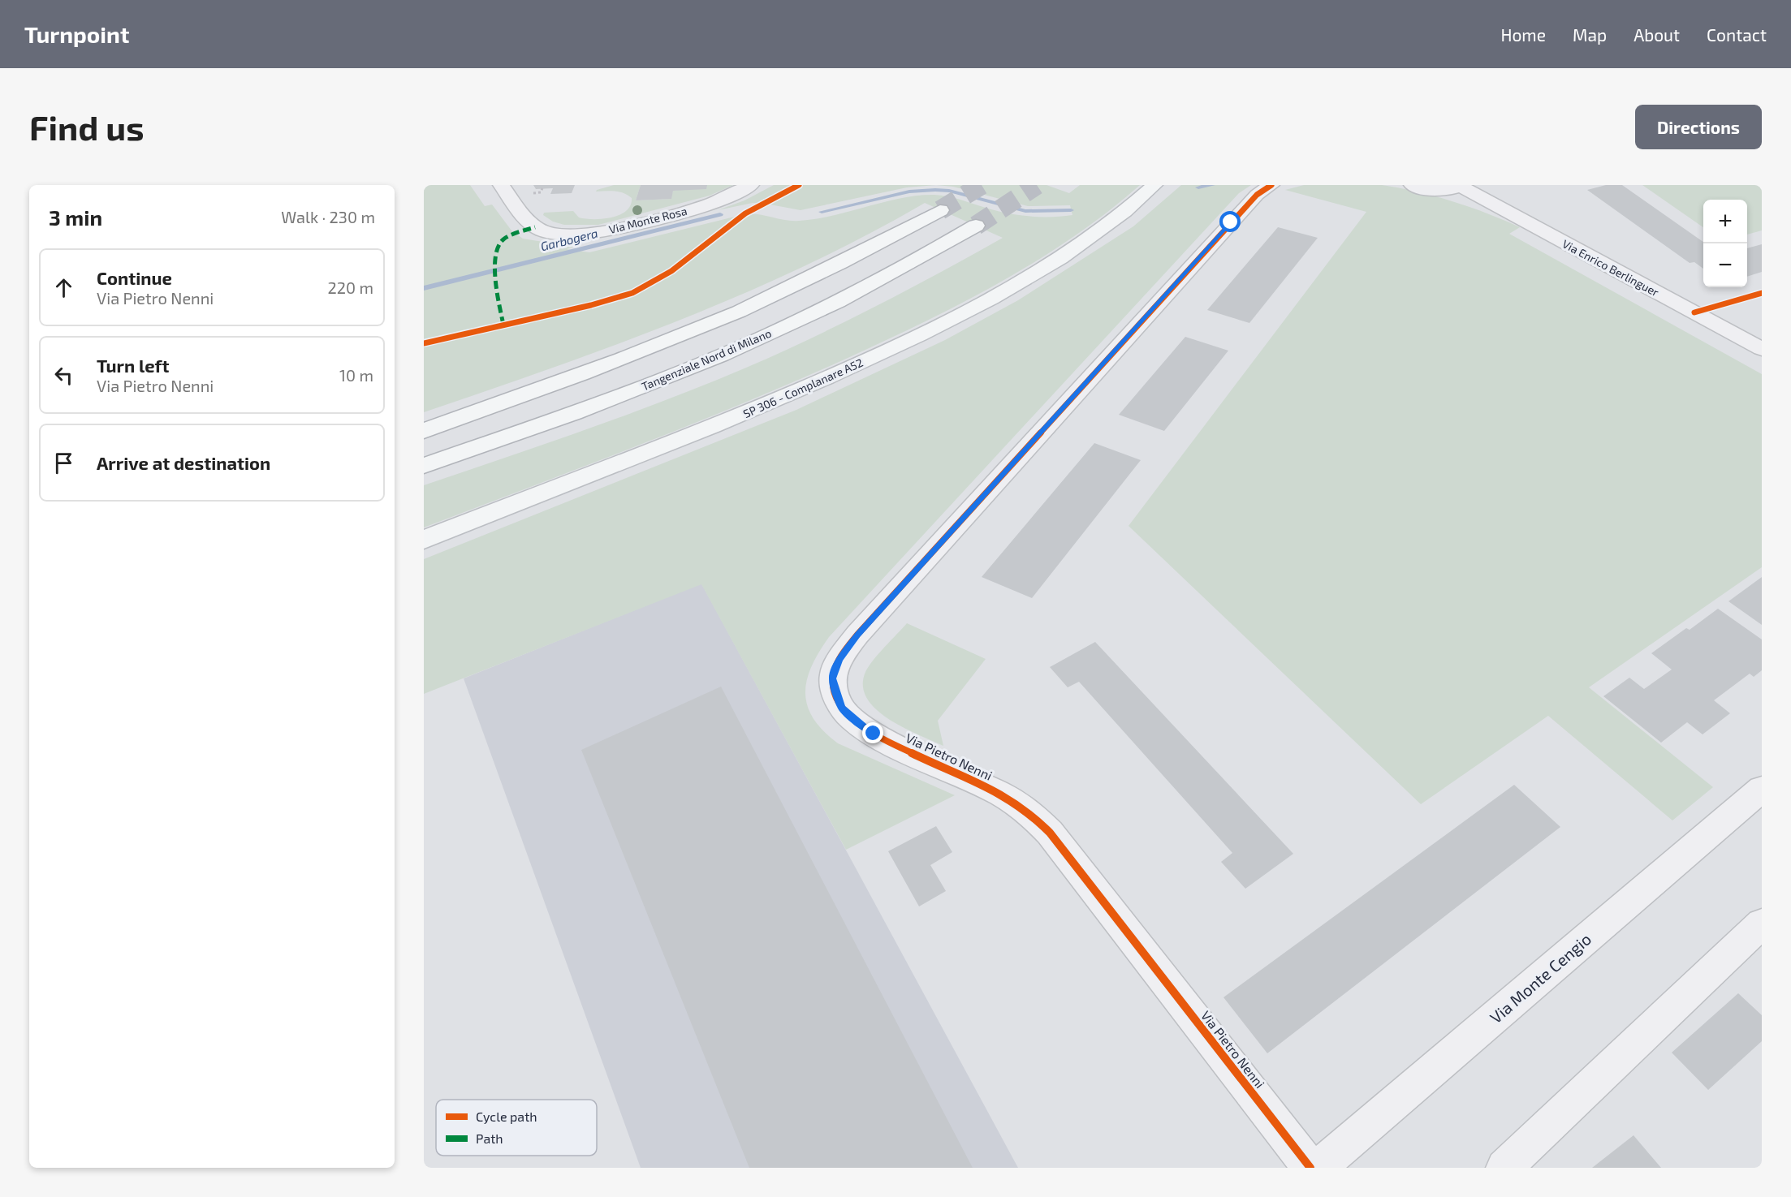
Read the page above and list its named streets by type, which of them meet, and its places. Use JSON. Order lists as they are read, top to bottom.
{
  "streets": {
    "main road": ["Tangenziale Nord di Milano", "SP 306 - Complanare A52"],
    "street": [
      "Via Monte Rosa",
      "Via Enrico Berlinguer",
      "Via Pietro Nenni",
      "Via Monte Cengio"
    ]
  },
  "water": ["Garbogera"],
  "legend": ["Cycle path", "Path"],
  "page": {
    "header": "Turnpoint",
    "nav": [
      "Home",
      "Map",
      "About",
      "Contact"
    ],
    "buttons": "Directions",
    "title": "Find us",
    "heading": ["3 min", "Walk · 230 m"],
    "map_buttons": ["+", "−"],
    "list": [
      ["Continue", "Via Pietro Nenni", "220 m"],
      ["Turn left", "Via Pietro Nenni", "10 m"],
      "Arrive at destination"
    ]
  }
}
